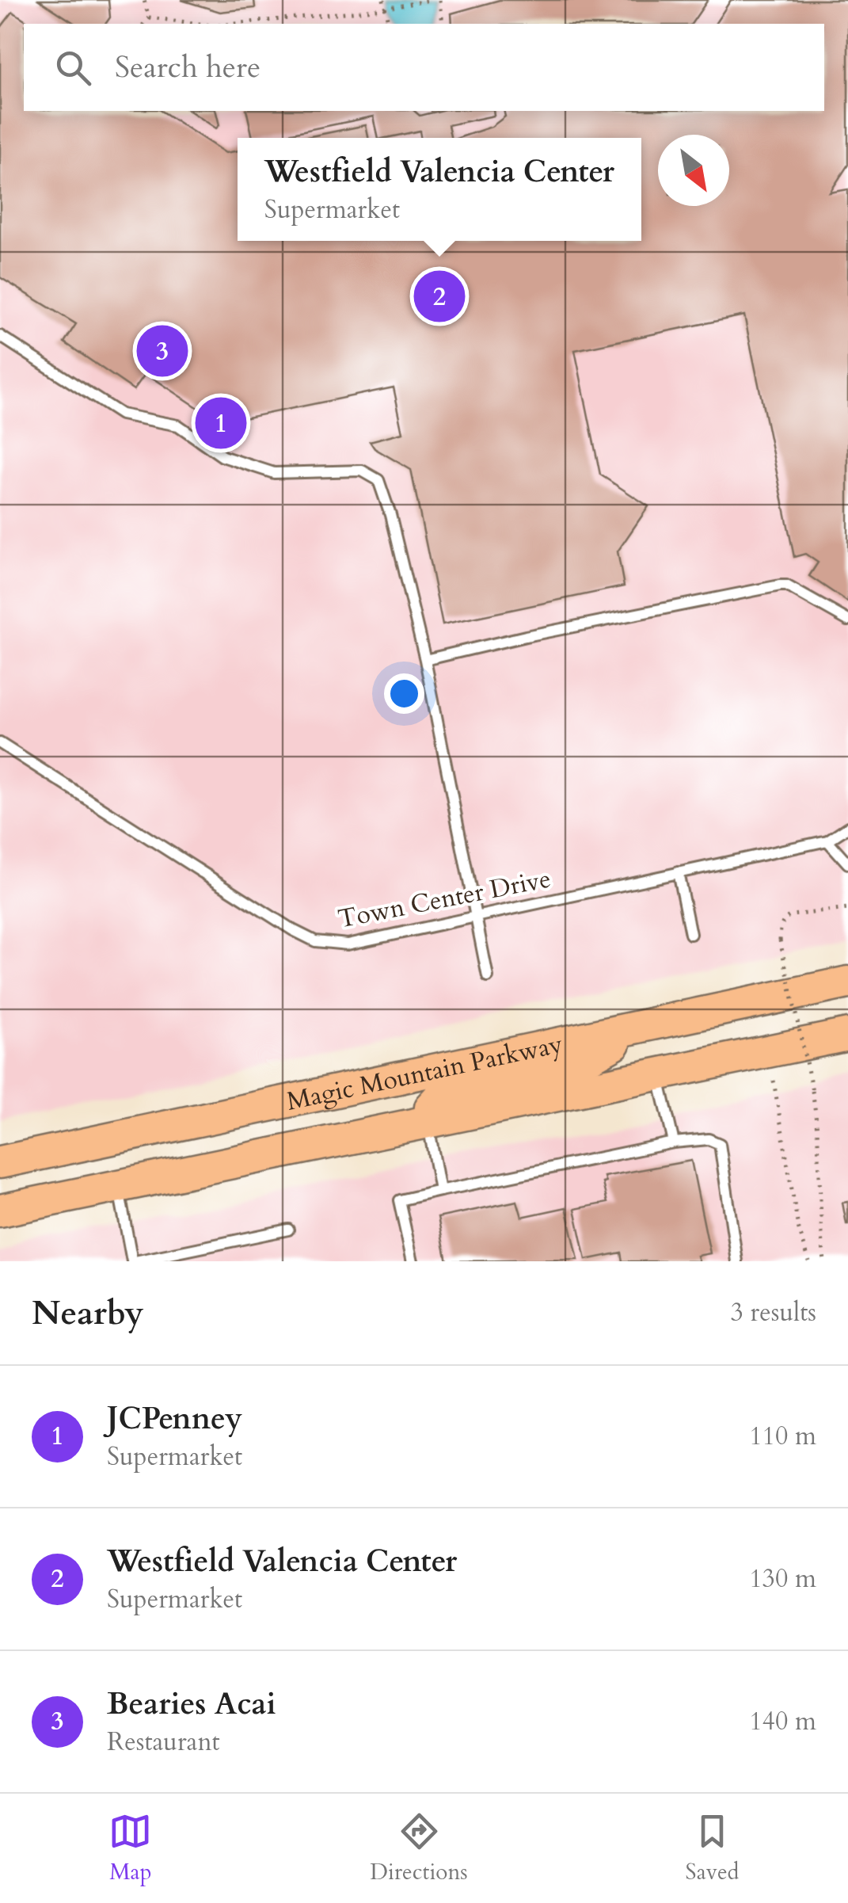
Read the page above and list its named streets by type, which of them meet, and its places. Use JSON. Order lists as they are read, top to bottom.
{
  "streets": {
    "main road": ["Magic Mountain Parkway"],
    "lane": ["Town Center Drive"]
  },
  "north": "bottom right",
  "page": {
    "search": "Search here",
    "popup": ["Westfield Valencia Center", "Supermarket"],
    "pins": ["2", "3", "1"],
    "heading": ["Nearby", "3 results"],
    "list": [
      {
        "mark": "1",
        "name": "JCPenney",
        "note": "Supermarket",
        "value": "110 m"
      },
      {
        "mark": "2",
        "name": "Westfield Valencia Center",
        "note": "Supermarket",
        "value": "130 m"
      },
      {
        "mark": "3",
        "name": "Bearies Acai",
        "note": "Restaurant",
        "value": "140 m"
      }
    ],
    "nav": ["Map", "Directions", "Saved"]
  }
}
